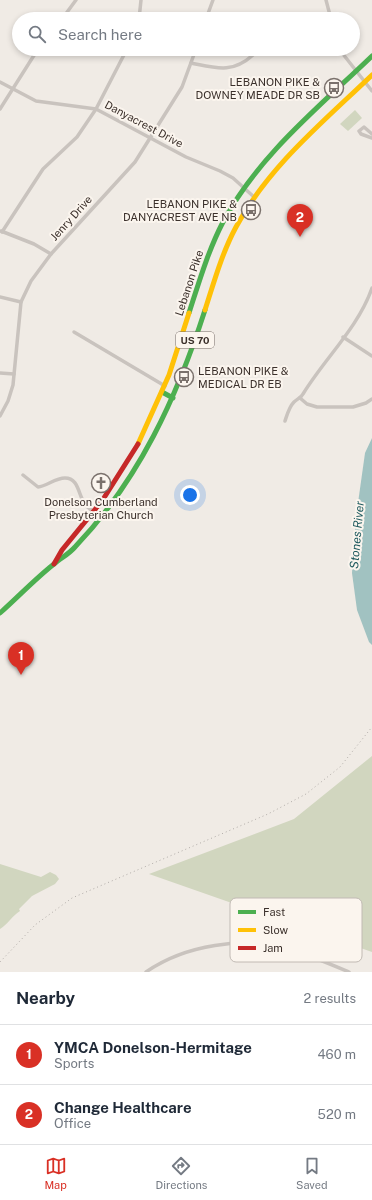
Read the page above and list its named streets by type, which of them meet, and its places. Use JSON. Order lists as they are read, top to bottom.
{
  "streets": {
    "main road": ["Lebanon Pike", "US 70"],
    "street": ["Danyacrest Drive", "Jenry Drive"]
  },
  "crossings": [
    ["Danyacrest Drive", "Jenry Drive"],
    ["Danyacrest Drive", "Lebanon Pike"]
  ],
  "water": ["Stones River"],
  "places": {
    "bus stop": ["LEBANON PIKE & DOWNEY MEADE DR SB", "LEBANON PIKE & DANYACREST AVE NB", "LEBANON PIKE & MEDICAL DR EB"],
    "church": ["Donelson Cumberland Presbyterian Church"]
  },
  "legend": ["Fast", "Slow", "Jam"],
  "page": {
    "search": "Search here",
    "pins": ["2", "1"],
    "heading": ["Nearby", "2 results"],
    "list": [
      {
        "mark": "1",
        "name": "YMCA Donelson-Hermitage",
        "note": "Sports",
        "value": "460 m"
      },
      {
        "mark": "2",
        "name": "Change Healthcare",
        "note": "Office",
        "value": "520 m"
      }
    ],
    "nav": ["Map", "Directions", "Saved"]
  }
}
